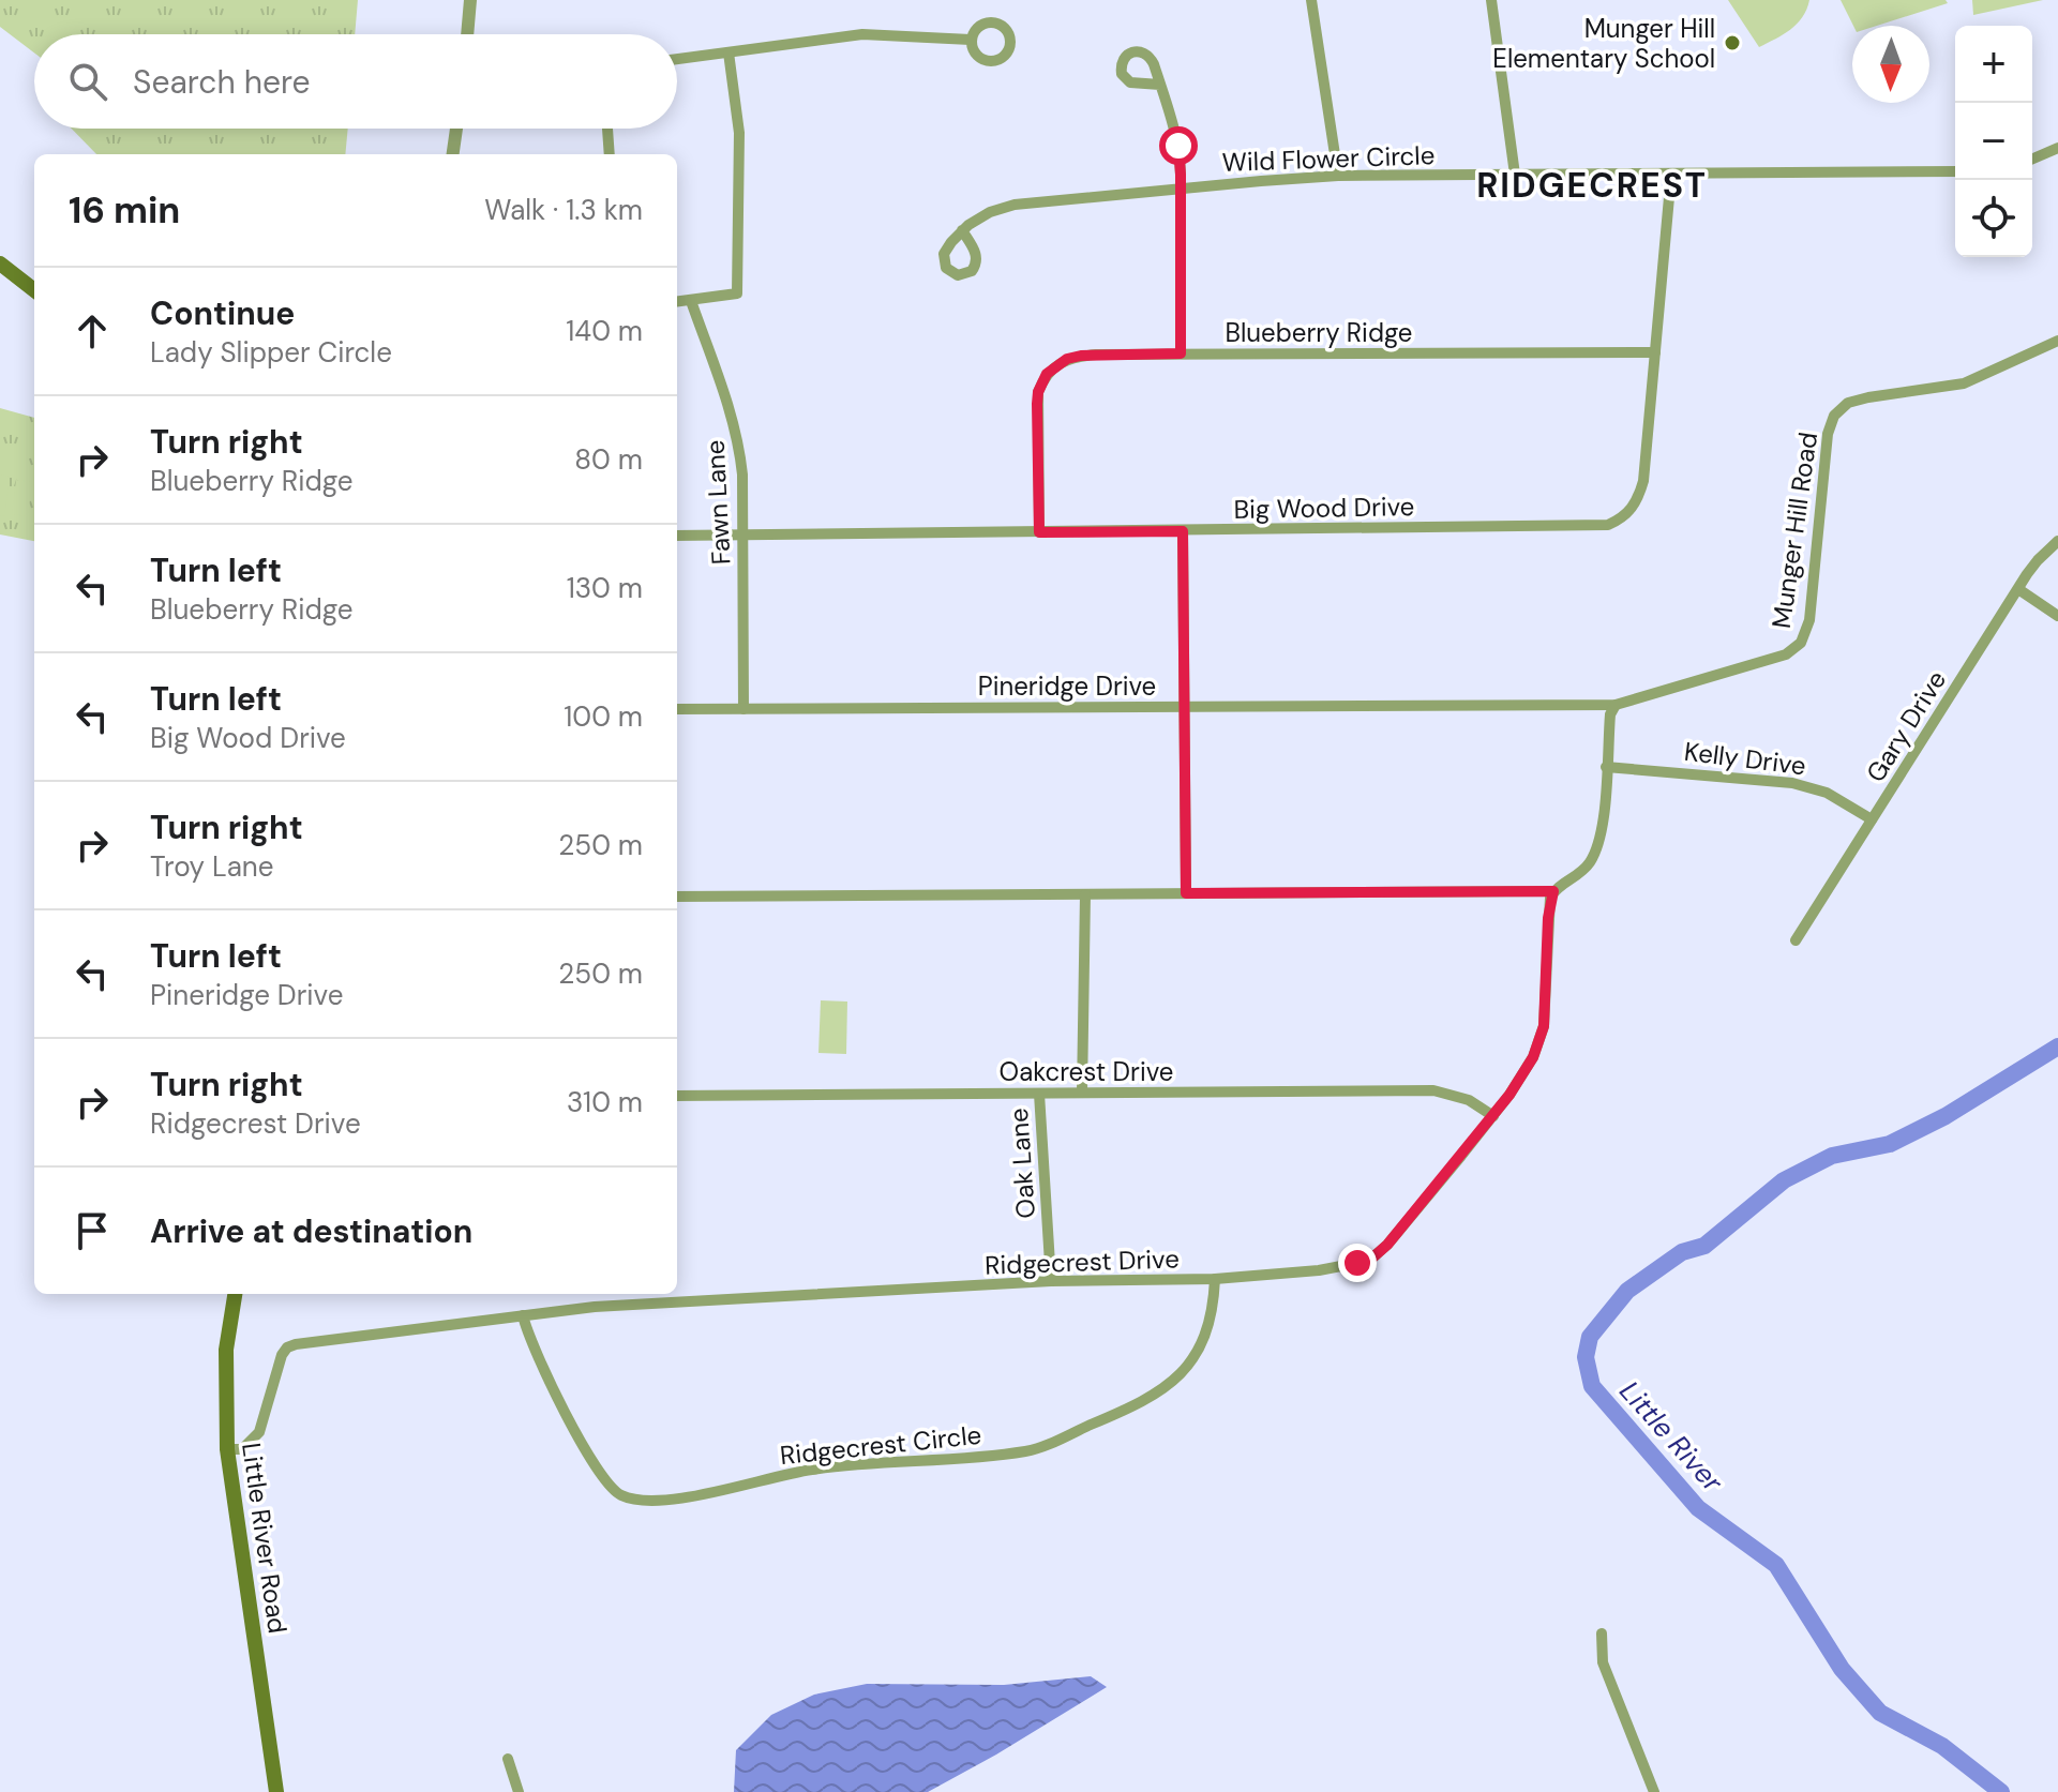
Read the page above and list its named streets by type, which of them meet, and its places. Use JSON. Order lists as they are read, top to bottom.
{
  "streets": {
    "main road": ["Little River Road"],
    "street": [
      "Wild Flower Circle",
      "Blueberry Ridge",
      "Fawn Lane",
      "Big Wood Drive",
      "Munger Hill Road",
      "Pineridge Drive",
      "Gary Drive",
      "Kelly Drive",
      "Oakcrest Drive",
      "Oak Lane",
      "Ridgecrest Drive",
      "Ridgecrest Circle"
    ]
  },
  "crossings": [
    ["Wild Flower Circle", "Big Wood Drive"],
    ["Blueberry Ridge", "Big Wood Drive"],
    ["Fawn Lane", "Big Wood Drive"],
    ["Fawn Lane", "Pineridge Drive"],
    ["Munger Hill Road", "Pineridge Drive"],
    ["Gary Drive", "Kelly Drive"],
    ["Oakcrest Drive", "Oak Lane"],
    ["Oakcrest Drive", "Ridgecrest Drive"],
    ["Oak Lane", "Ridgecrest Drive"],
    ["Ridgecrest Drive", "Ridgecrest Circle"],
    ["Ridgecrest Drive", "Little River Road"]
  ],
  "districts": ["RIDGECREST"],
  "water": ["Little River"],
  "places": ["Munger Hill Elementary School"],
  "north": "bottom",
  "page": {
    "map_buttons": ["+", "−"],
    "search": "Search here",
    "heading": ["16 min", "Walk · 1.3 km"],
    "list": [
      ["Continue", "Lady Slipper Circle", "140 m"],
      ["Turn right", "Blueberry Ridge", "80 m"],
      ["Turn left", "Blueberry Ridge", "130 m"],
      ["Turn left", "Big Wood Drive", "100 m"],
      ["Turn right", "Troy Lane", "250 m"],
      ["Turn left", "Pineridge Drive", "250 m"],
      ["Turn right", "Ridgecrest Drive", "310 m"],
      "Arrive at destination"
    ]
  }
}
